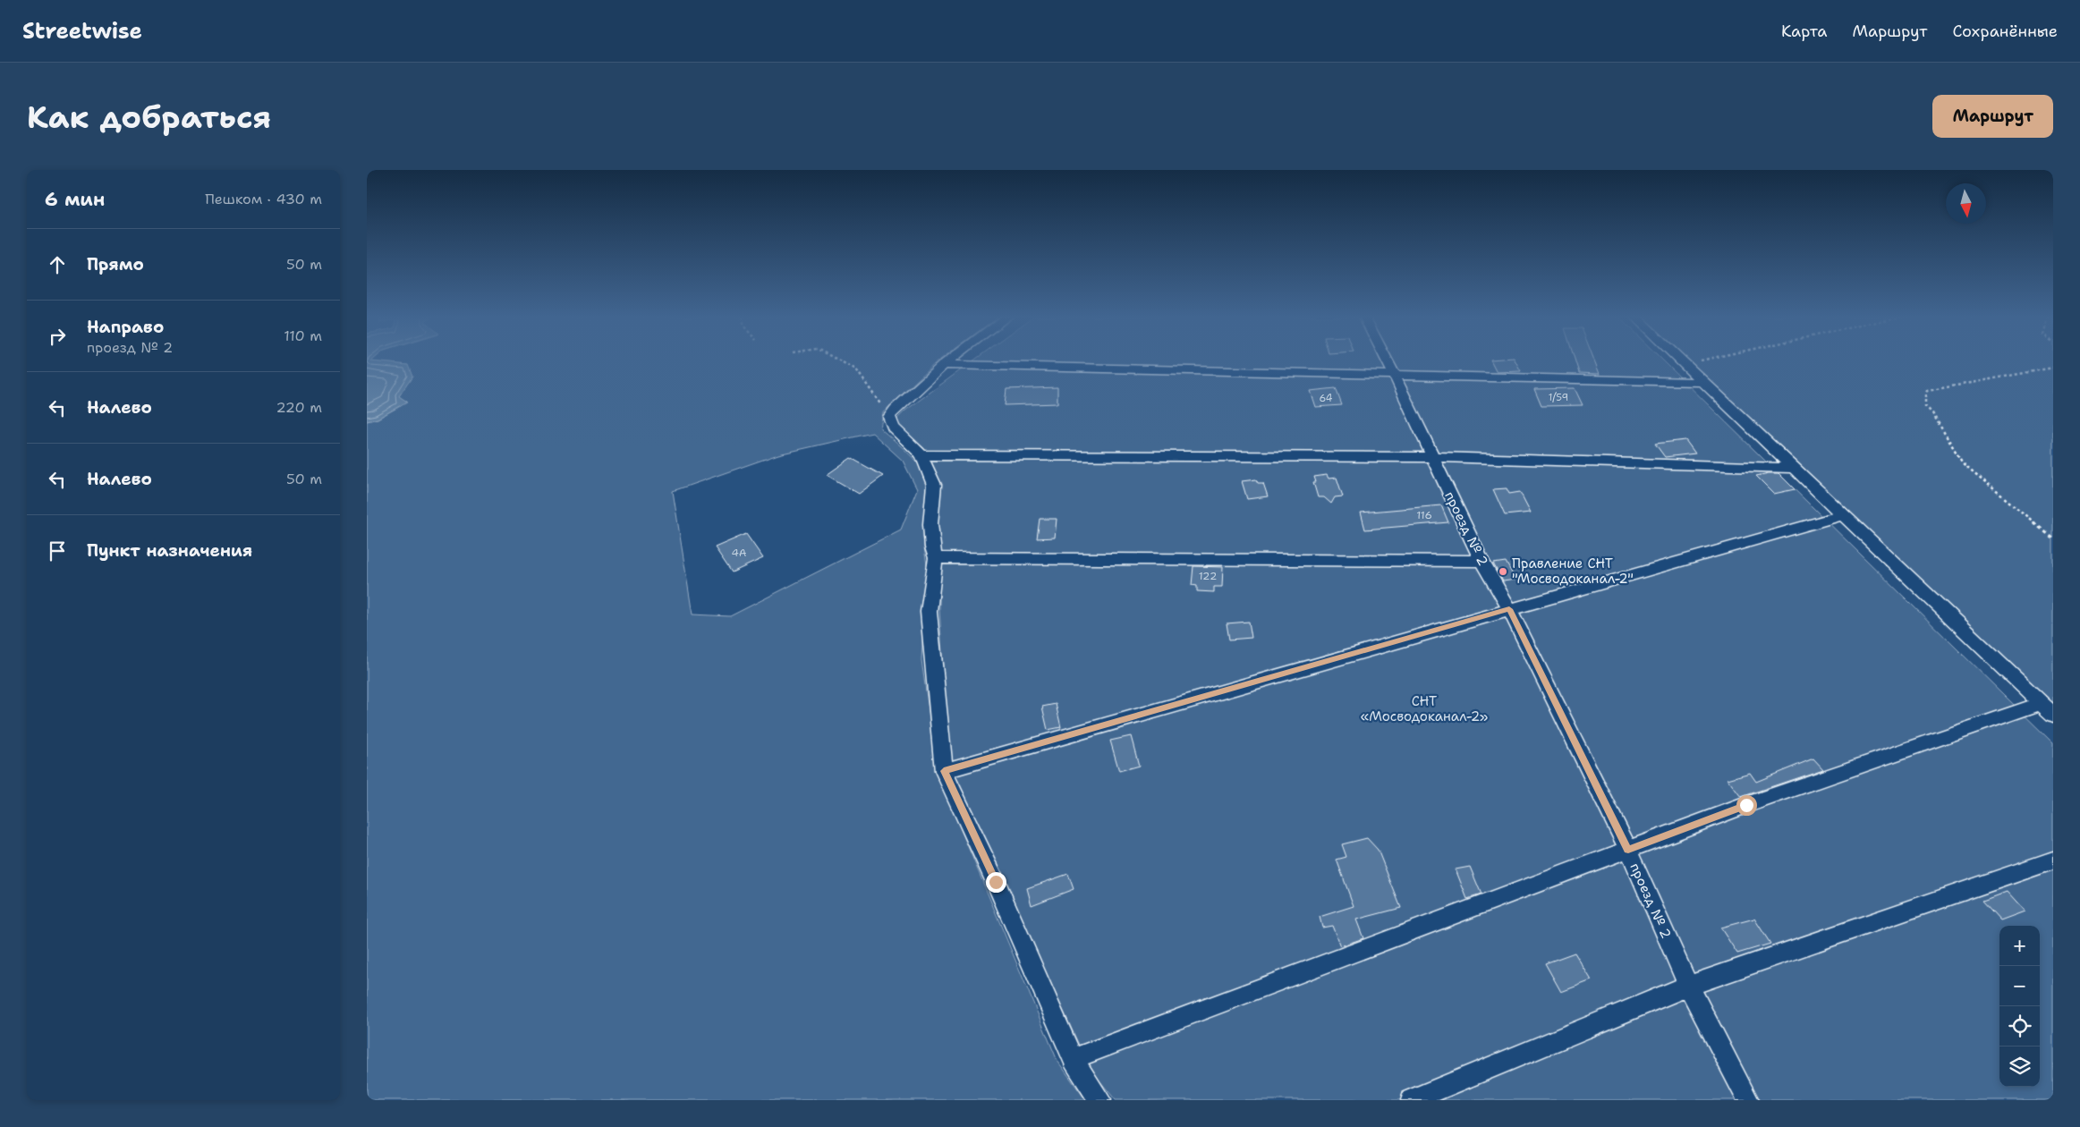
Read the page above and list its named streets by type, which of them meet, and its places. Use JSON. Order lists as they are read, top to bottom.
{
  "streets": {
    "street": ["проезд № 2"]
  },
  "parks": ["СНТ «Мосводоканал-2»"],
  "places": ["Правление СНТ \"Мосводоканал-2\""],
  "house_numbers": [
    "1/59",
    "64",
    "116",
    "4А",
    "122"
  ],
  "north": "bottom",
  "page": {
    "header": "Streetwise",
    "nav": ["Карта", "Маршрут", "Сохранённые"],
    "buttons": "Маршрут",
    "title": "Как добраться",
    "heading": ["6 мин", "Пешком · 430 m"],
    "list": [
      ["Прямо", "50 m"],
      ["Направо", "проезд № 2", "110 m"],
      ["Налево", "220 m"],
      ["Налево", "50 m"],
      "Пункт назначения"
    ],
    "map_buttons": ["+", "−"]
  }
}
